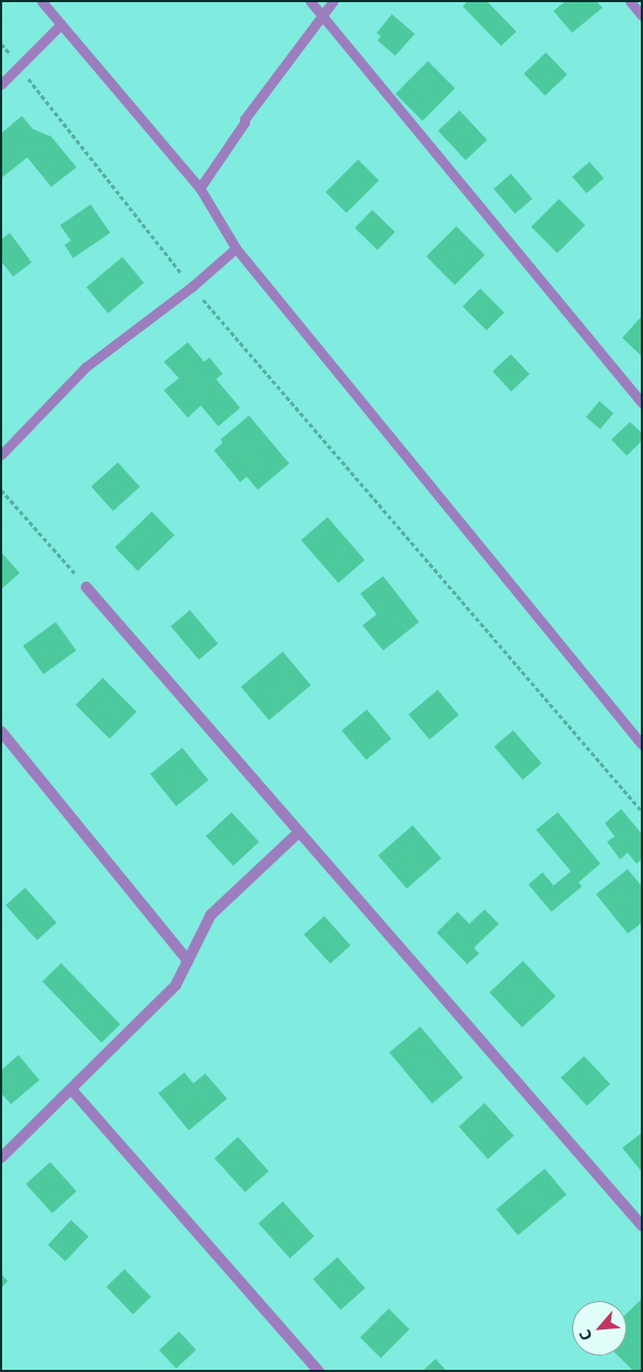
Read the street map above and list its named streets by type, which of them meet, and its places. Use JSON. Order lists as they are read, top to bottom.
{
  "north": "bottom left"
}
